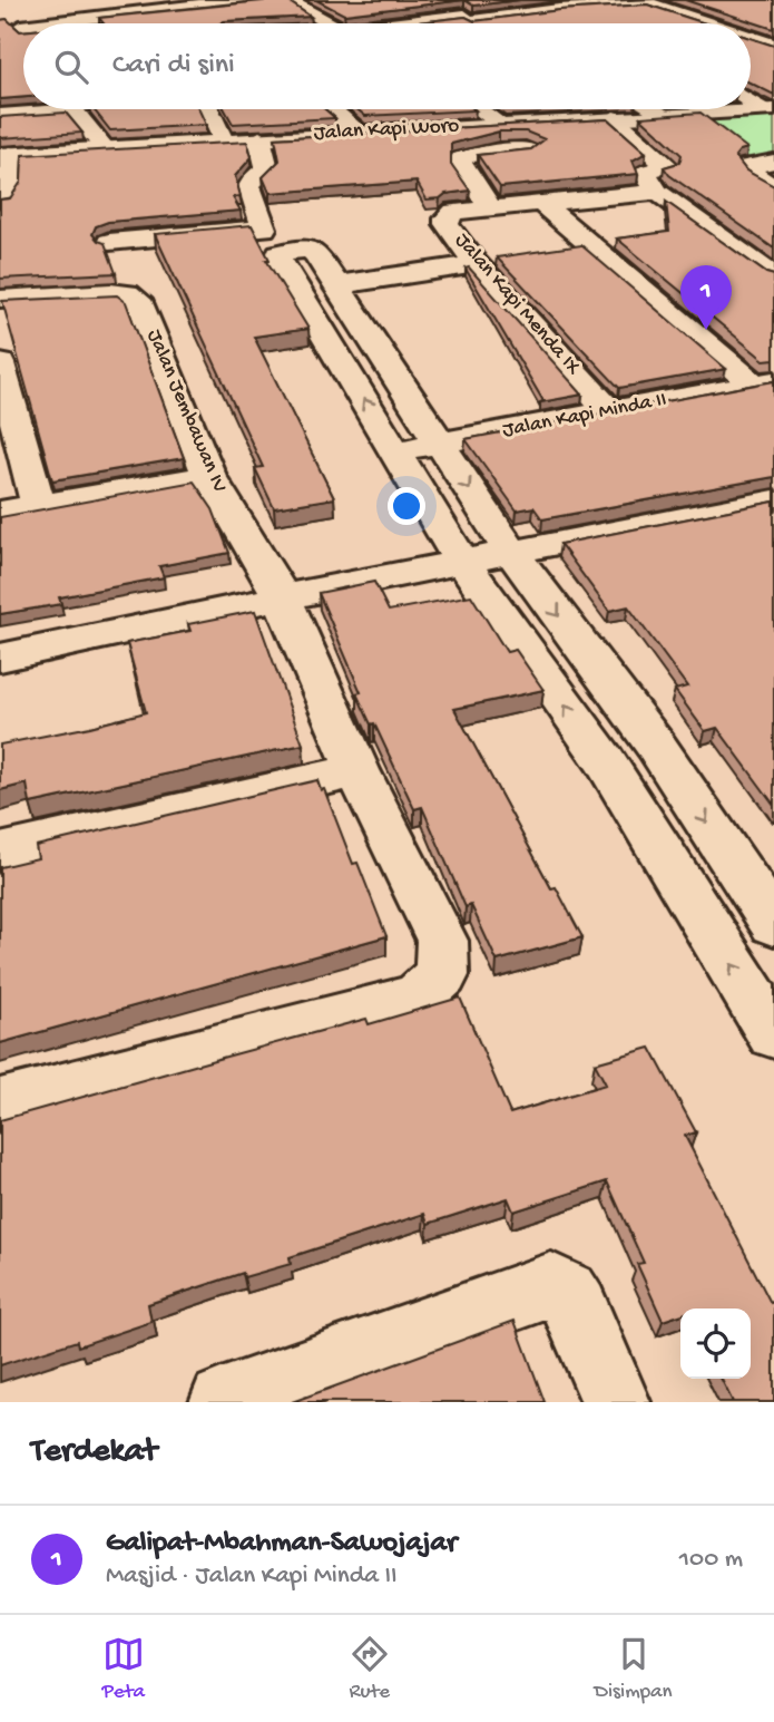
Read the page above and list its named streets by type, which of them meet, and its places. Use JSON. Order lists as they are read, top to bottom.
{
  "streets": {
    "street": [
      "Jalan Kapi Woro",
      "Jalan Kapi Menda IX",
      "Jalan Jembawan IV",
      "Jalan Kapi Minda II"
    ]
  },
  "crossings": [
    ["Jalan Kapi Menda IX", "Jalan Kapi Minda II"]
  ],
  "page": {
    "search": "Cari di sini",
    "pins": "1",
    "heading": "Terdekat",
    "list": [
      {
        "mark": "1",
        "name": "Galipat-Mbahman-Sawojajar",
        "note": "Masjid · Jalan Kapi Minda II",
        "value": "100 m"
      }
    ],
    "nav": ["Peta", "Rute", "Disimpan"]
  }
}
